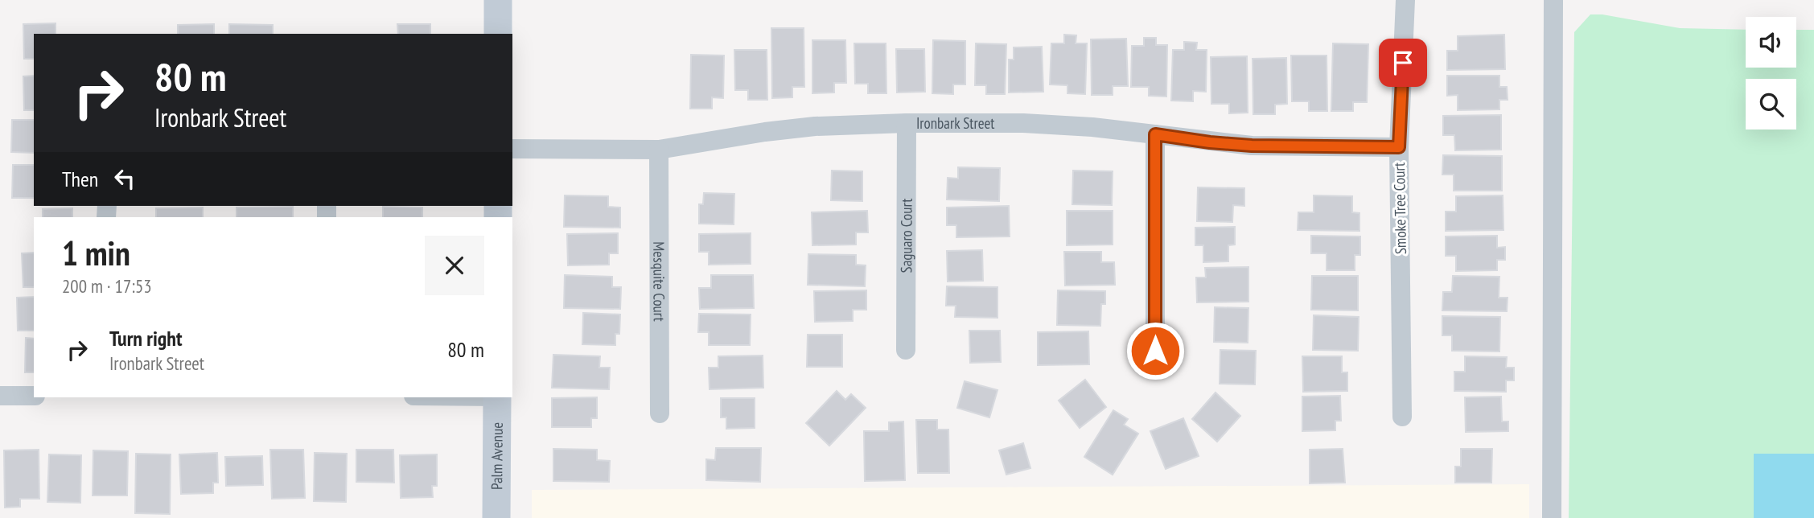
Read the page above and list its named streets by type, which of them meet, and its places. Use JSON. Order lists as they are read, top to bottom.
{
  "streets": {
    "main road": ["Palm Avenue"],
    "street": [
      "Ironbark Street",
      "Smoke Tree Court",
      "Saguaro Court",
      "Mesquite Court"
    ]
  },
  "crossings": [
    ["Ironbark Street", "Smoke Tree Court"],
    ["Ironbark Street", "Saguaro Court"],
    ["Ironbark Street", "Mesquite Court"]
  ],
  "page": {
    "turn": ["80 m", "Ironbark Street"],
    "then": "Then",
    "heading": ["1 min", "200 m · 17:53"],
    "list": [
      {
        "name": "Turn right",
        "note": "Ironbark Street",
        "value": "80 m"
      }
    ]
  }
}
